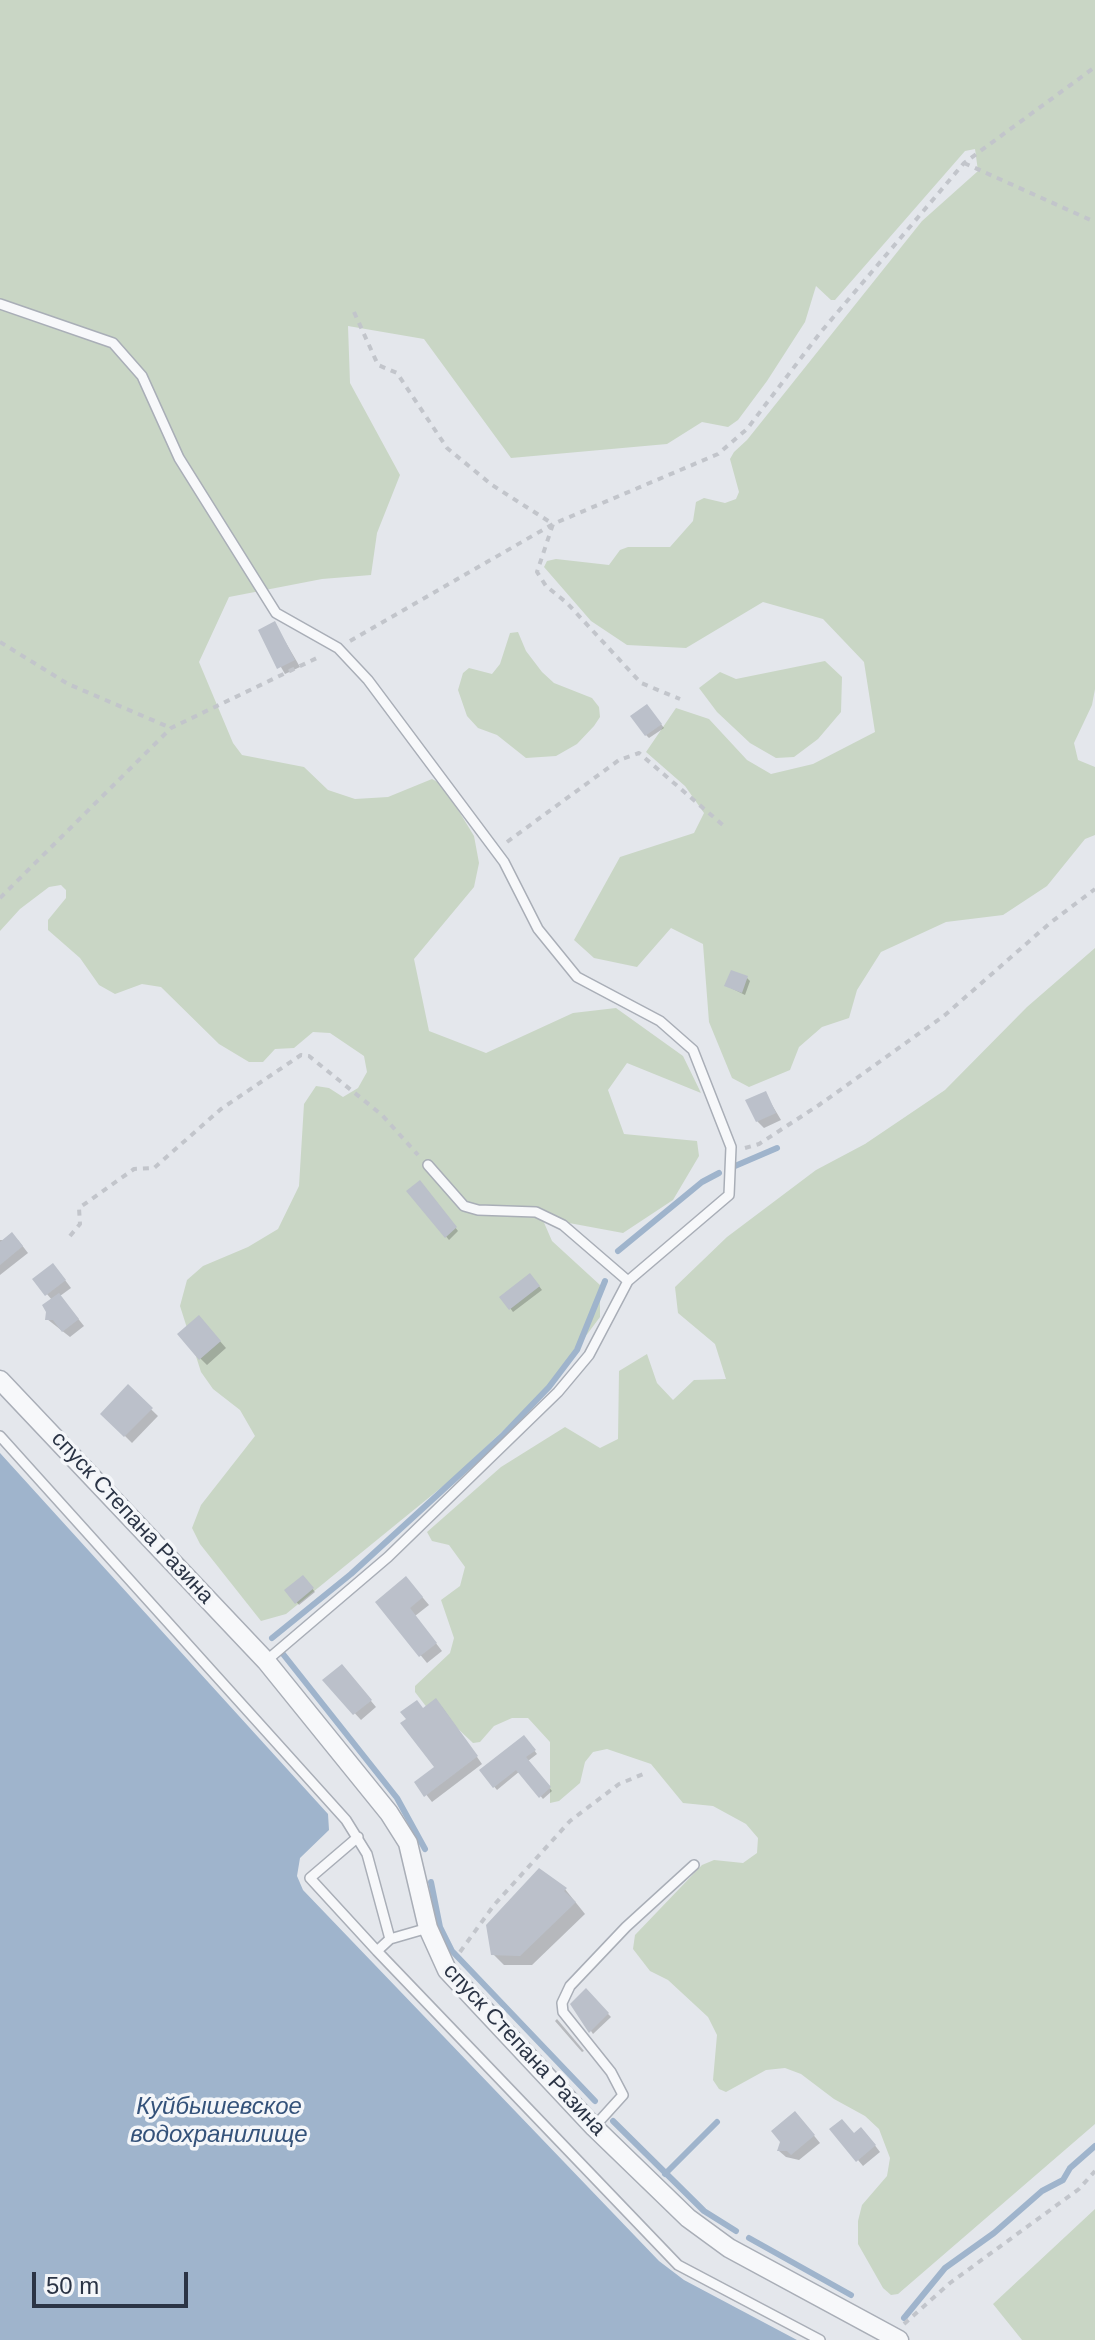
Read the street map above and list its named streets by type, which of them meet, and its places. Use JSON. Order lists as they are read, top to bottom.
{
  "streets": {
    "street": ["спуск Степана Разина"]
  },
  "water": ["Куйбышевское водохранилище"],
  "scale_bar": "50 m"
}
